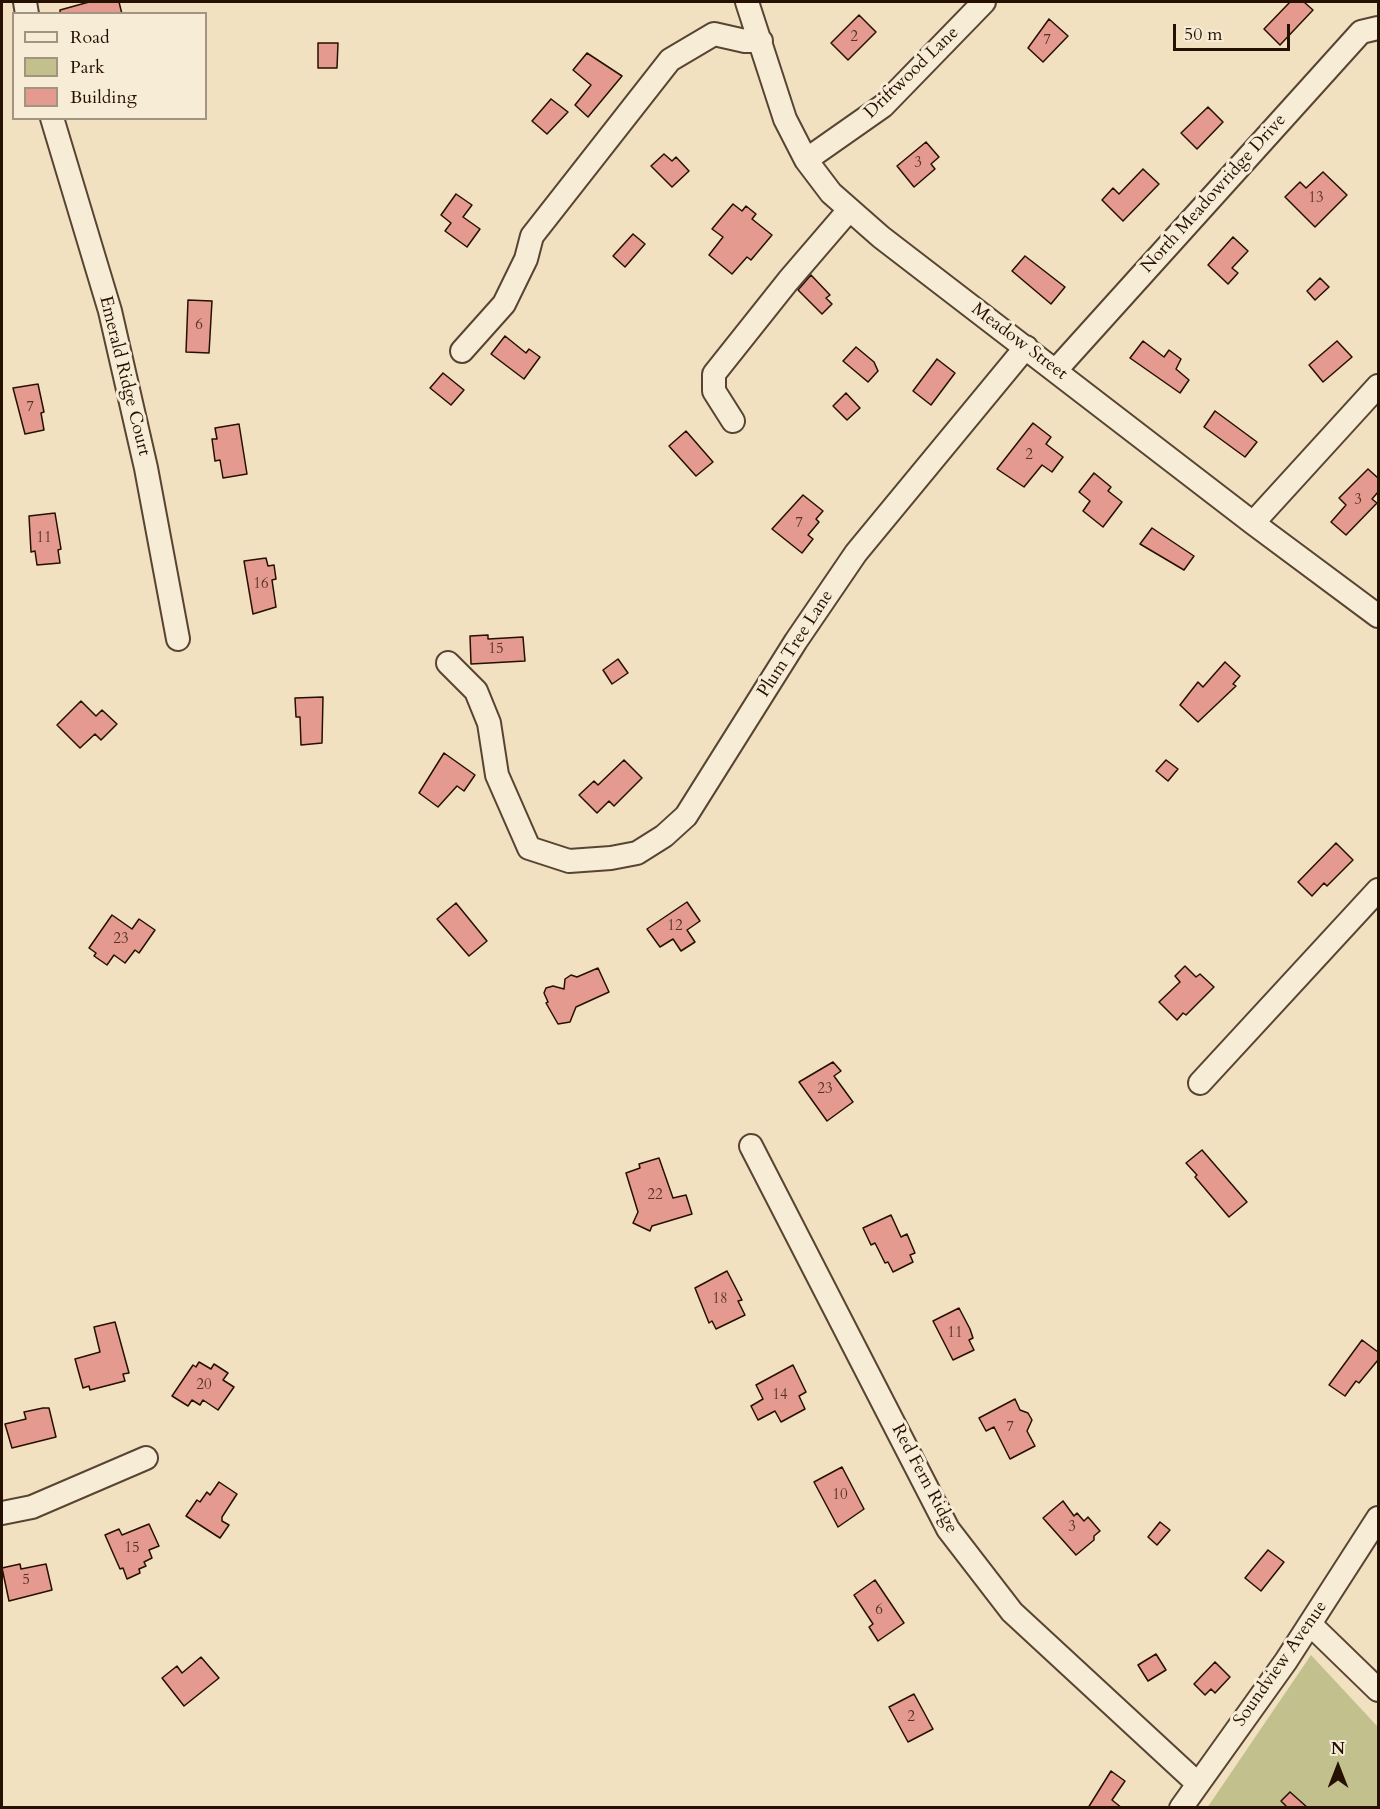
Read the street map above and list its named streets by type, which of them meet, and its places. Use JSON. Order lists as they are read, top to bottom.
{
  "streets": {
    "street": [
      "Driftwood Lane",
      "North Meadowridge Drive",
      "Meadow Street",
      "Emerald Ridge Court",
      "Plum Tree Lane",
      "Red Fern Ridge",
      "Soundview Avenue"
    ]
  },
  "crossings": [
    ["Driftwood Lane", "Meadow Street"],
    ["North Meadowridge Drive", "Meadow Street"],
    ["Meadow Street", "Plum Tree Lane"],
    ["Red Fern Ridge", "Soundview Avenue"]
  ],
  "house_numbers": [
    "2",
    "7",
    "3",
    "13",
    "6",
    "7",
    "2",
    "3",
    "7",
    "11",
    "16",
    "15",
    "12",
    "23",
    "23",
    "22",
    "18",
    "11",
    "20",
    "14",
    "7",
    "10",
    "3",
    "15",
    "5",
    "6",
    "2"
  ],
  "legend": ["Road", "Park", "Building"],
  "scale_bar": "50 m",
  "north": "top"
}
